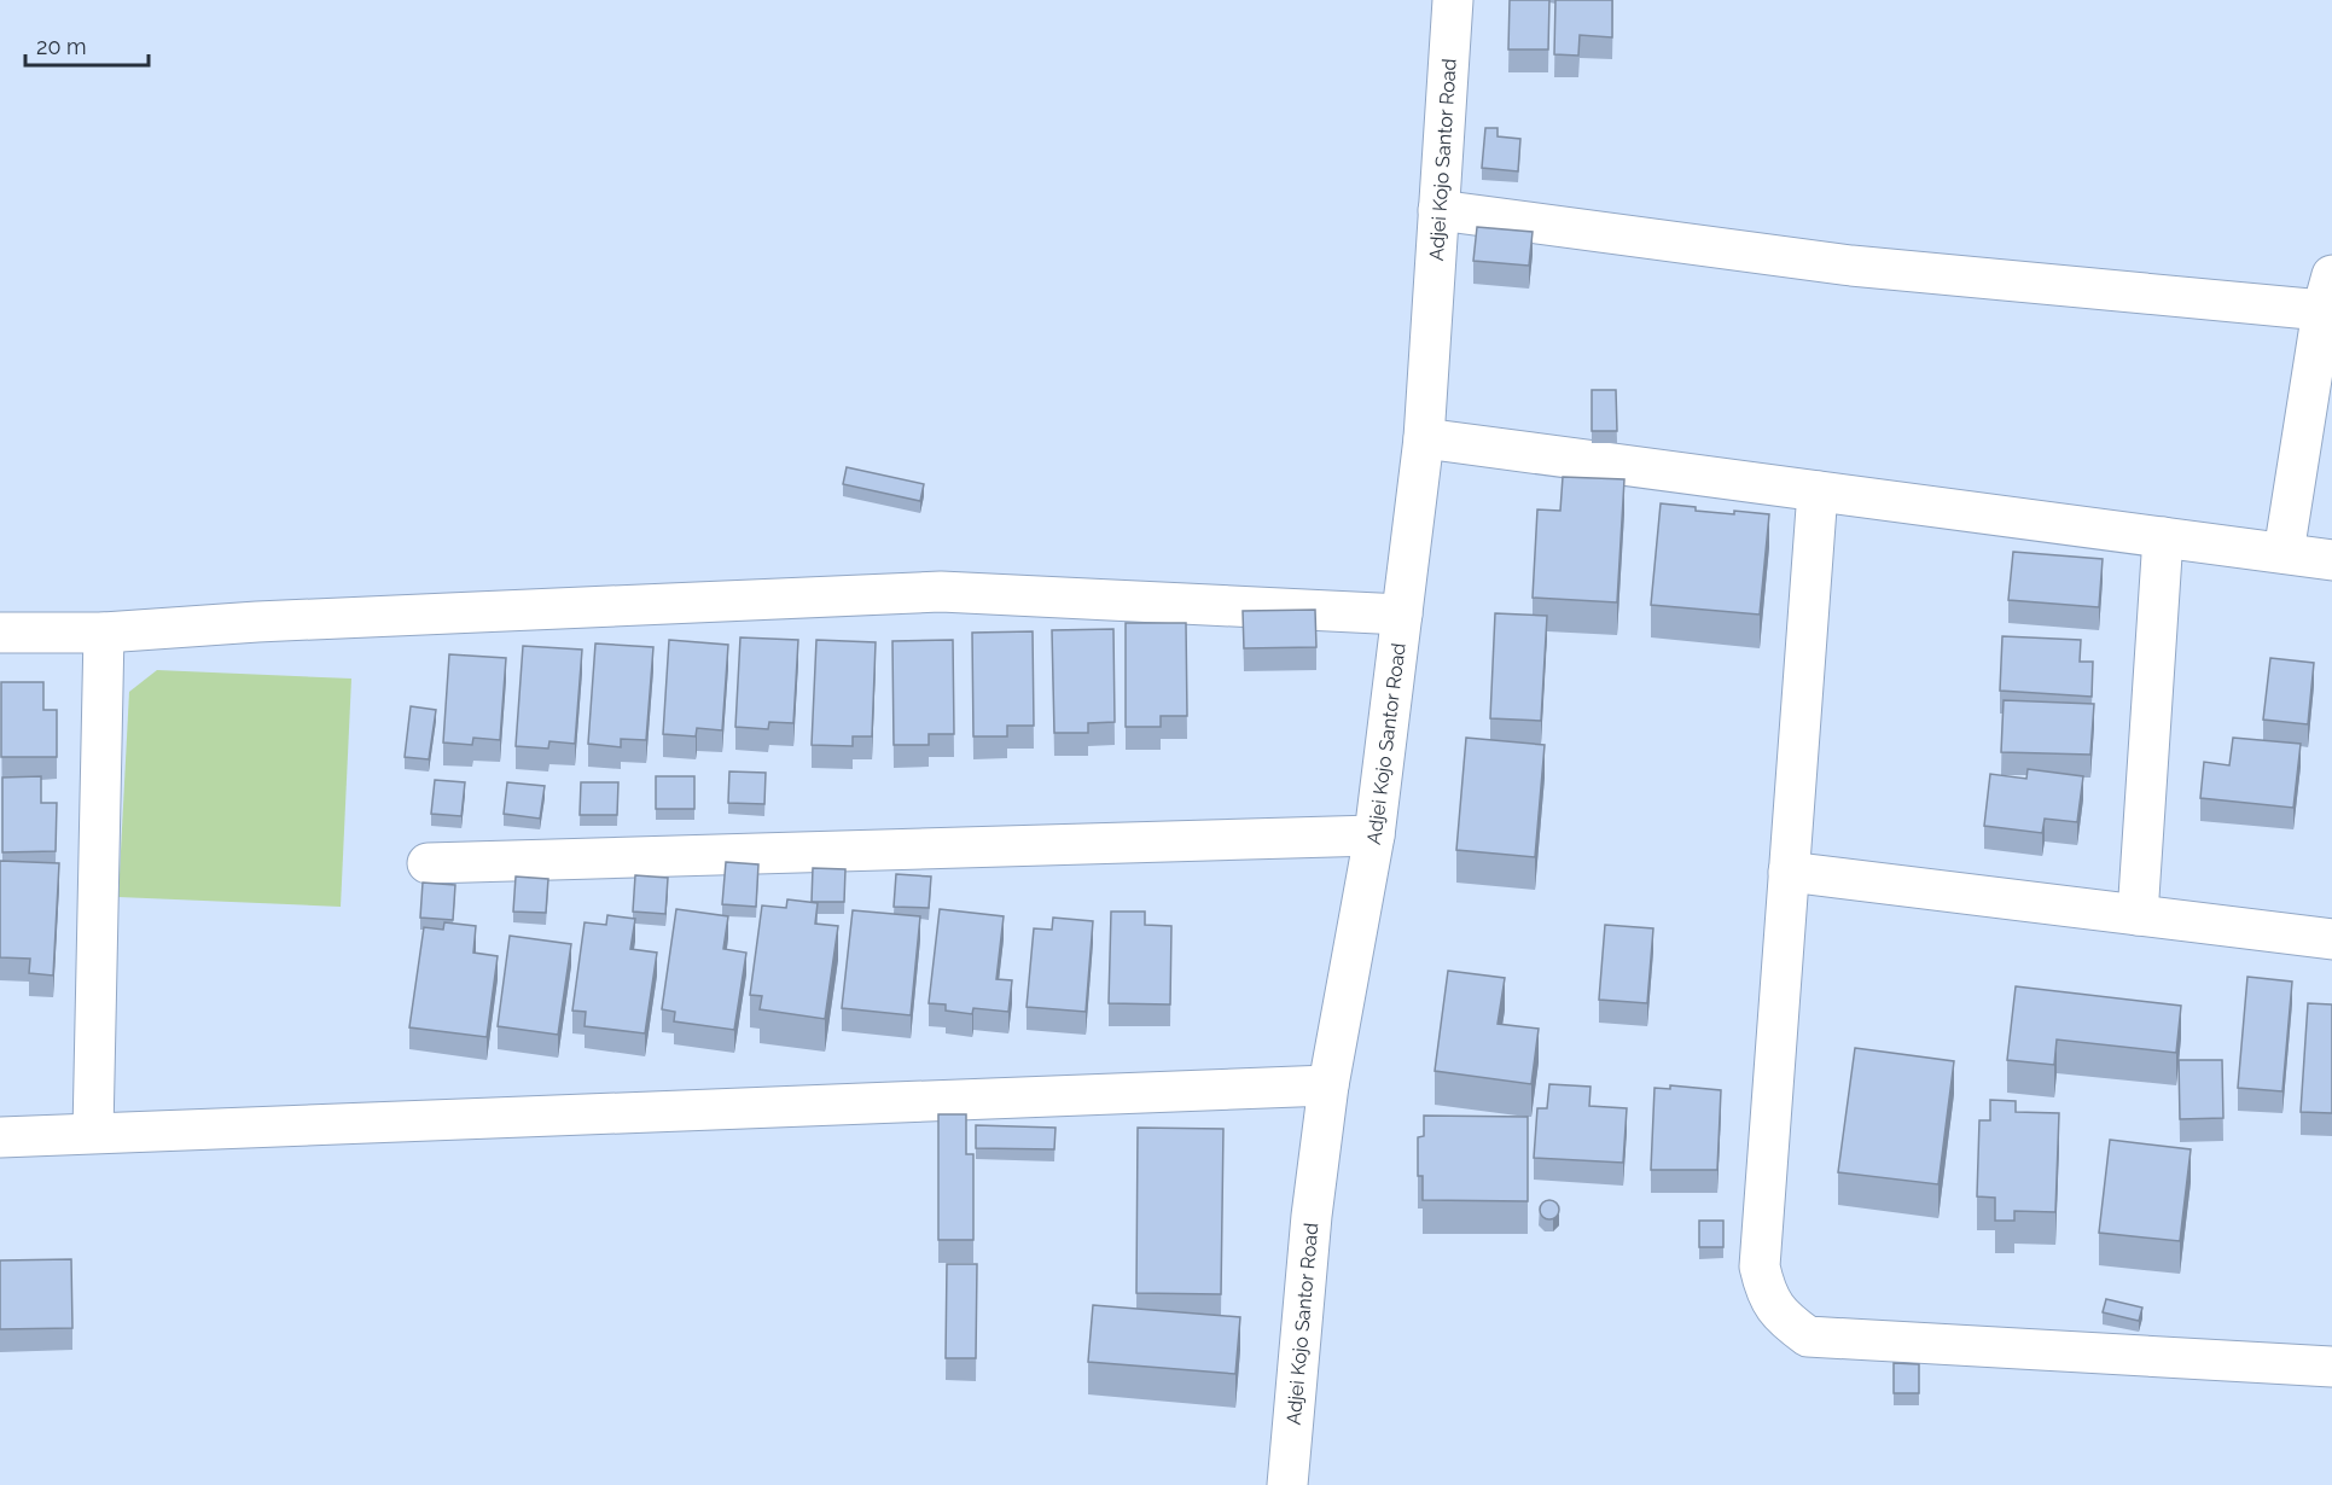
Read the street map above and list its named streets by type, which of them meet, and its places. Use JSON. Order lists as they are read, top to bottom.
{
  "streets": {
    "street": ["Adjei Kojo Santor Road"]
  },
  "scale_bar": "20 m"
}
